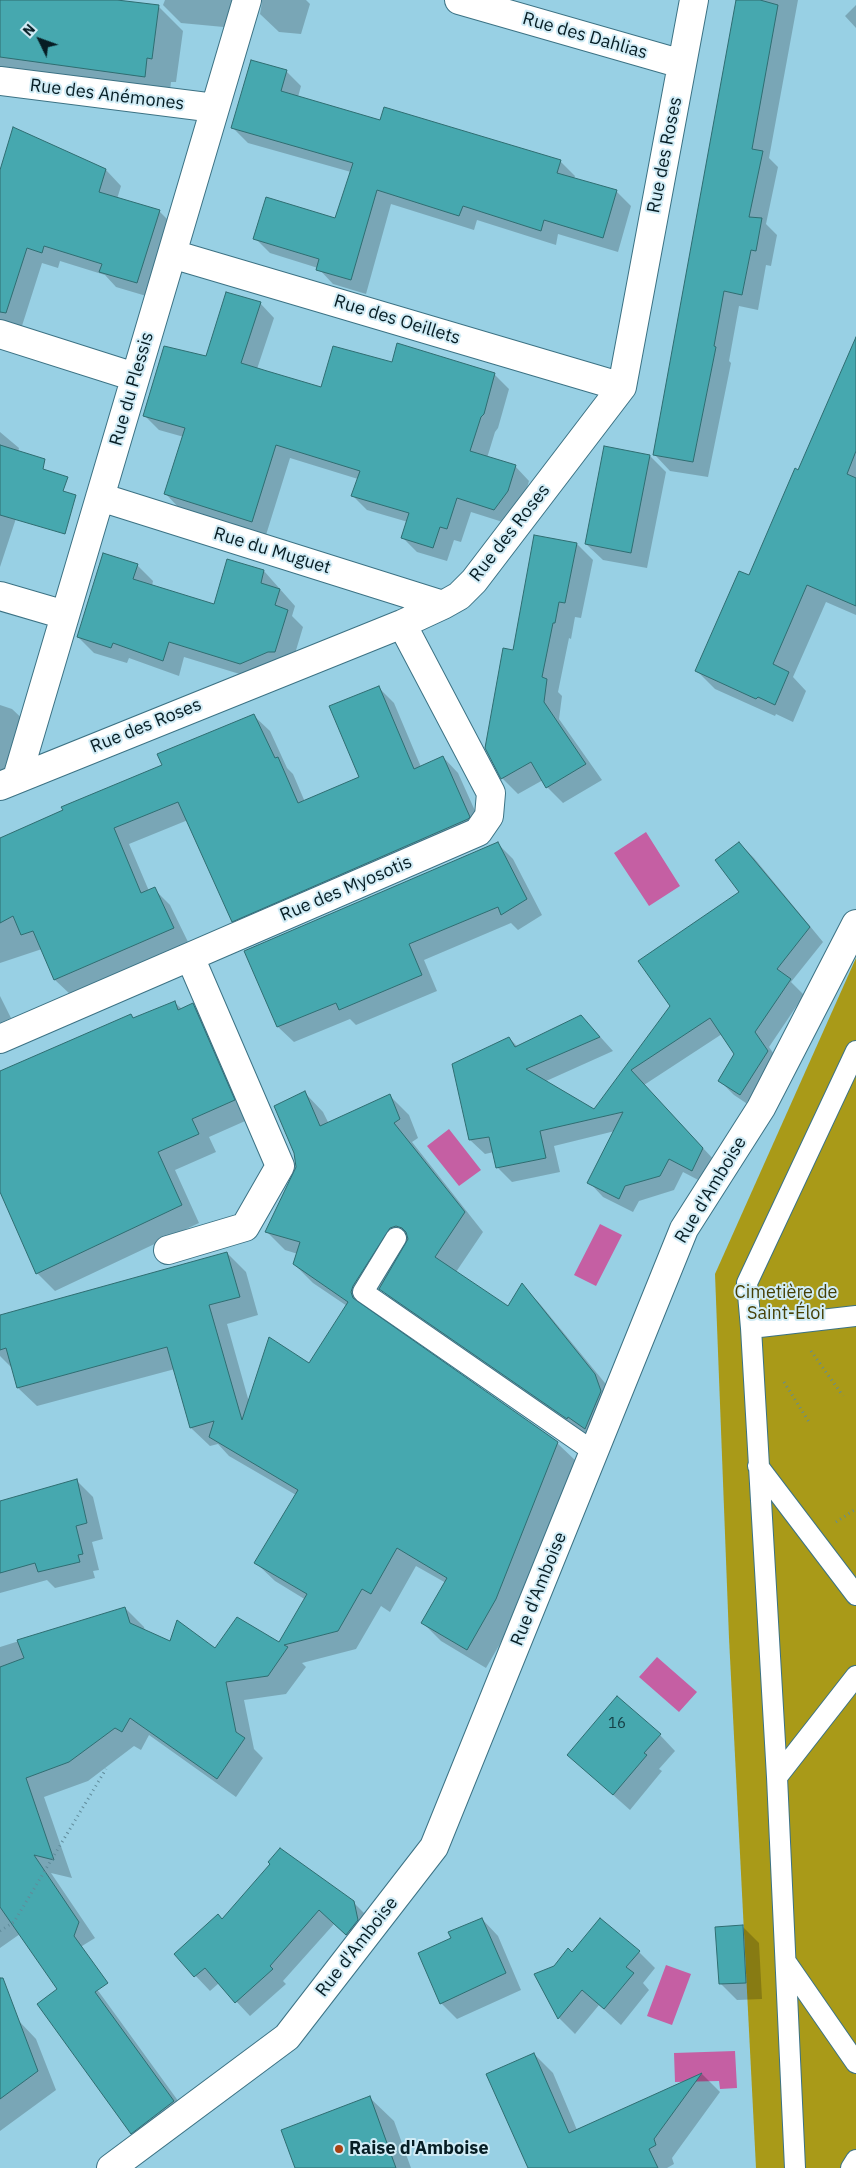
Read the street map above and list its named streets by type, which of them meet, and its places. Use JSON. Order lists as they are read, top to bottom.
{
  "streets": {
    "street": [
      "Rue des Dahlias",
      "Rue des Anémones",
      "Rue des Roses",
      "Rue des Oeillets",
      "Rue du Plessis",
      "Rue du Muguet",
      "Rue des Myosotis",
      "Rue d'Amboise"
    ]
  },
  "crossings": [
    ["Rue des Dahlias", "Rue des Roses"],
    ["Rue des Anémones", "Rue du Plessis"],
    ["Rue des Roses", "Rue des Oeillets"],
    ["Rue des Roses", "Rue du Plessis"],
    ["Rue des Roses", "Rue du Muguet"],
    ["Rue des Roses", "Rue des Myosotis"],
    ["Rue des Oeillets", "Rue du Plessis"],
    ["Rue du Plessis", "Rue du Muguet"]
  ],
  "parks": ["Cimetière de Saint-Éloi"],
  "places": ["Raise d'Amboise"],
  "house_numbers": ["16"],
  "north": "top left"
}
